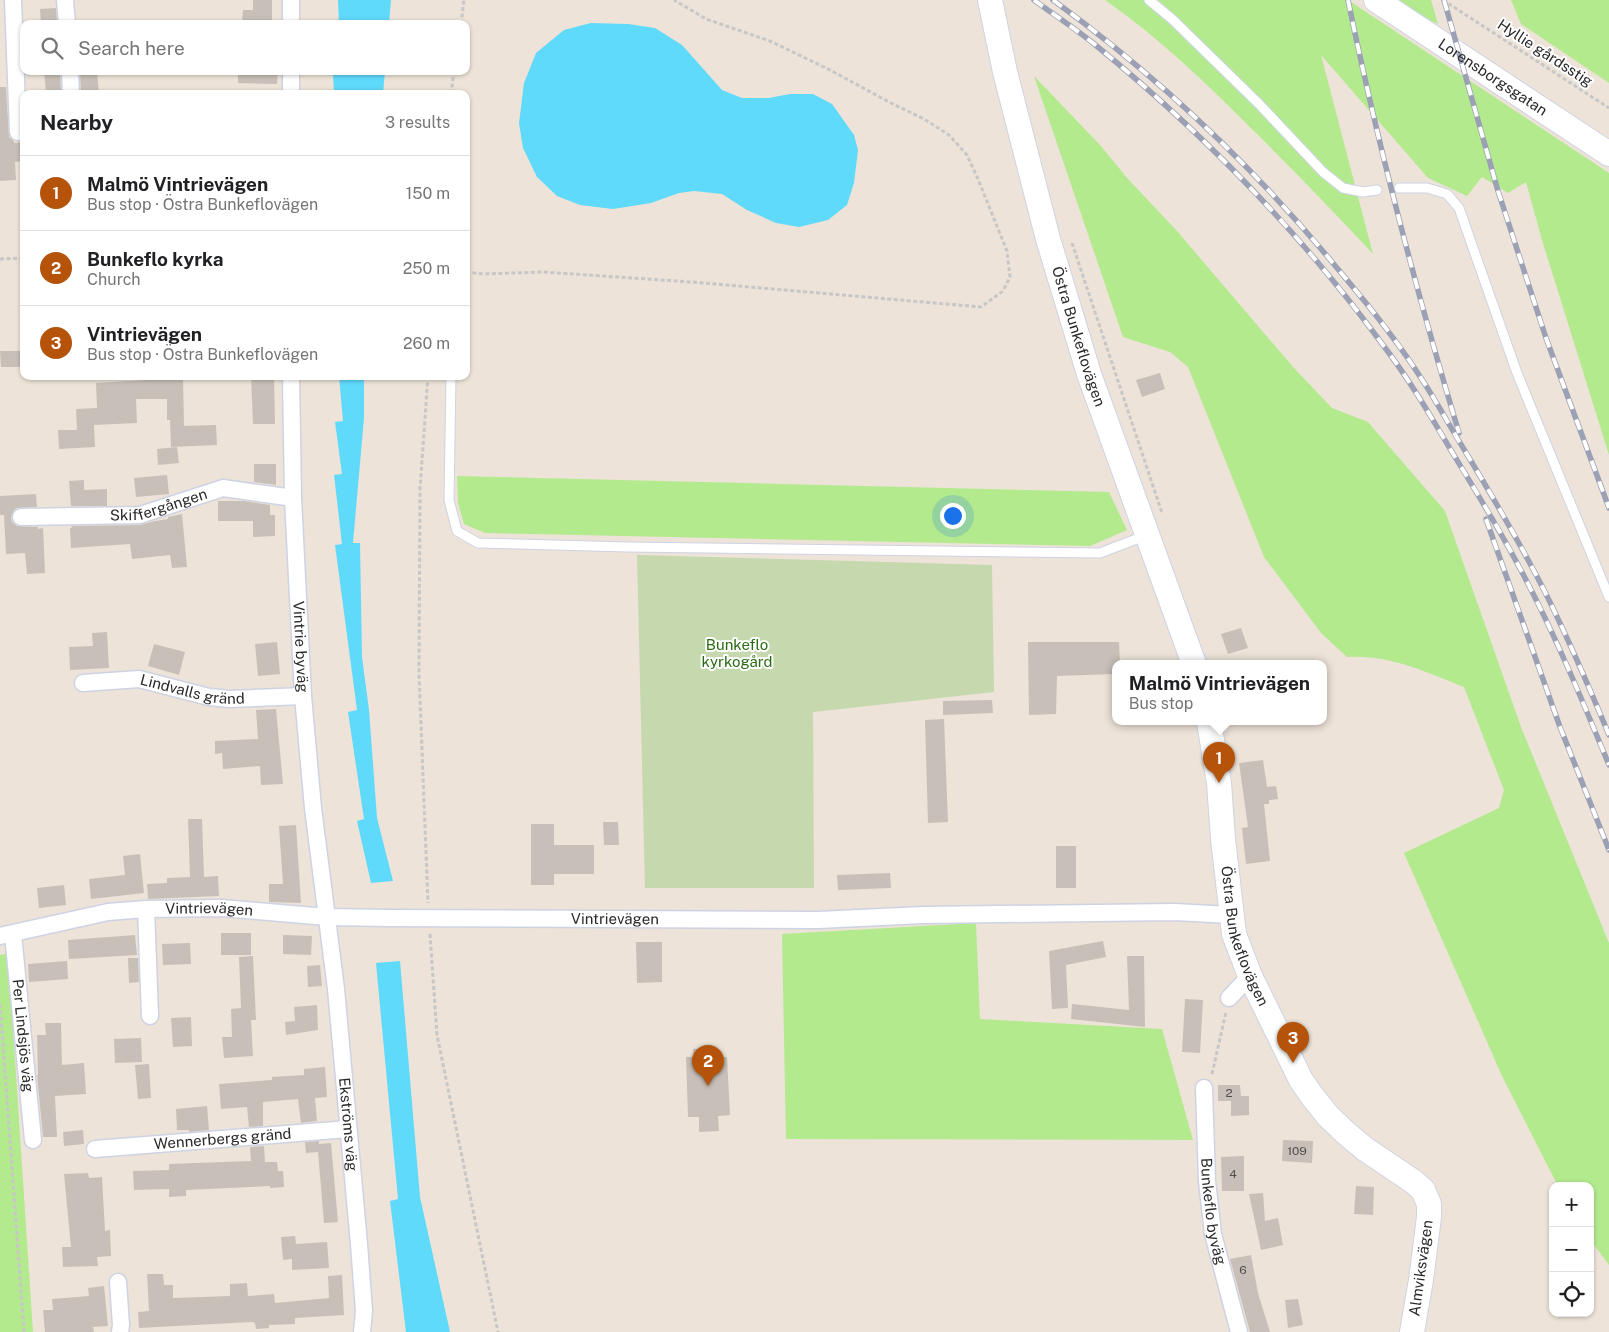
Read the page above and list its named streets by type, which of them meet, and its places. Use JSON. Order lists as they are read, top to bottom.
{
  "streets": {
    "street": [
      "Lorensborgsgatan",
      "Östra Bunkeflovägen",
      "Skiffergången",
      "Vintrie byväg",
      "Lindvalls gränd",
      "Vintrievägen",
      "Per Lindsjös väg",
      "Ekströms väg",
      "Wennerbergs gränd",
      "Bunkeflo byväg",
      "Almviksvägen"
    ],
    "path": ["Hyllie gårdsstig"]
  },
  "crossings": [
    ["Östra Bunkeflovägen", "Vintrievägen"],
    ["Östra Bunkeflovägen", "Almviksvägen"],
    ["Skiffergången", "Vintrie byväg"],
    ["Vintrie byväg", "Lindvalls gränd"],
    ["Vintrie byväg", "Vintrievägen"],
    ["Vintrie byväg", "Ekströms väg"],
    ["Vintrievägen", "Per Lindsjös väg"],
    ["Vintrievägen", "Ekströms väg"],
    ["Ekströms väg", "Wennerbergs gränd"]
  ],
  "parks": ["Bunkeflo kyrkogård"],
  "house_numbers": [
    "2",
    "109",
    "4",
    "6"
  ],
  "page": {
    "search": "Search here",
    "heading": ["Nearby", "3 results"],
    "list": [
      {
        "mark": "1",
        "name": "Malmö Vintrievägen",
        "note": "Bus stop · Östra Bunkeflovägen",
        "value": "150 m"
      },
      {
        "mark": "2",
        "name": "Bunkeflo kyrka",
        "note": "Church",
        "value": "250 m"
      },
      {
        "mark": "3",
        "name": "Vintrievägen",
        "note": "Bus stop · Östra Bunkeflovägen",
        "value": "260 m"
      }
    ],
    "popup": ["Malmö Vintrievägen", "Bus stop"],
    "pins": ["1", "3", "2"],
    "map_buttons": ["+", "−"]
  }
}
